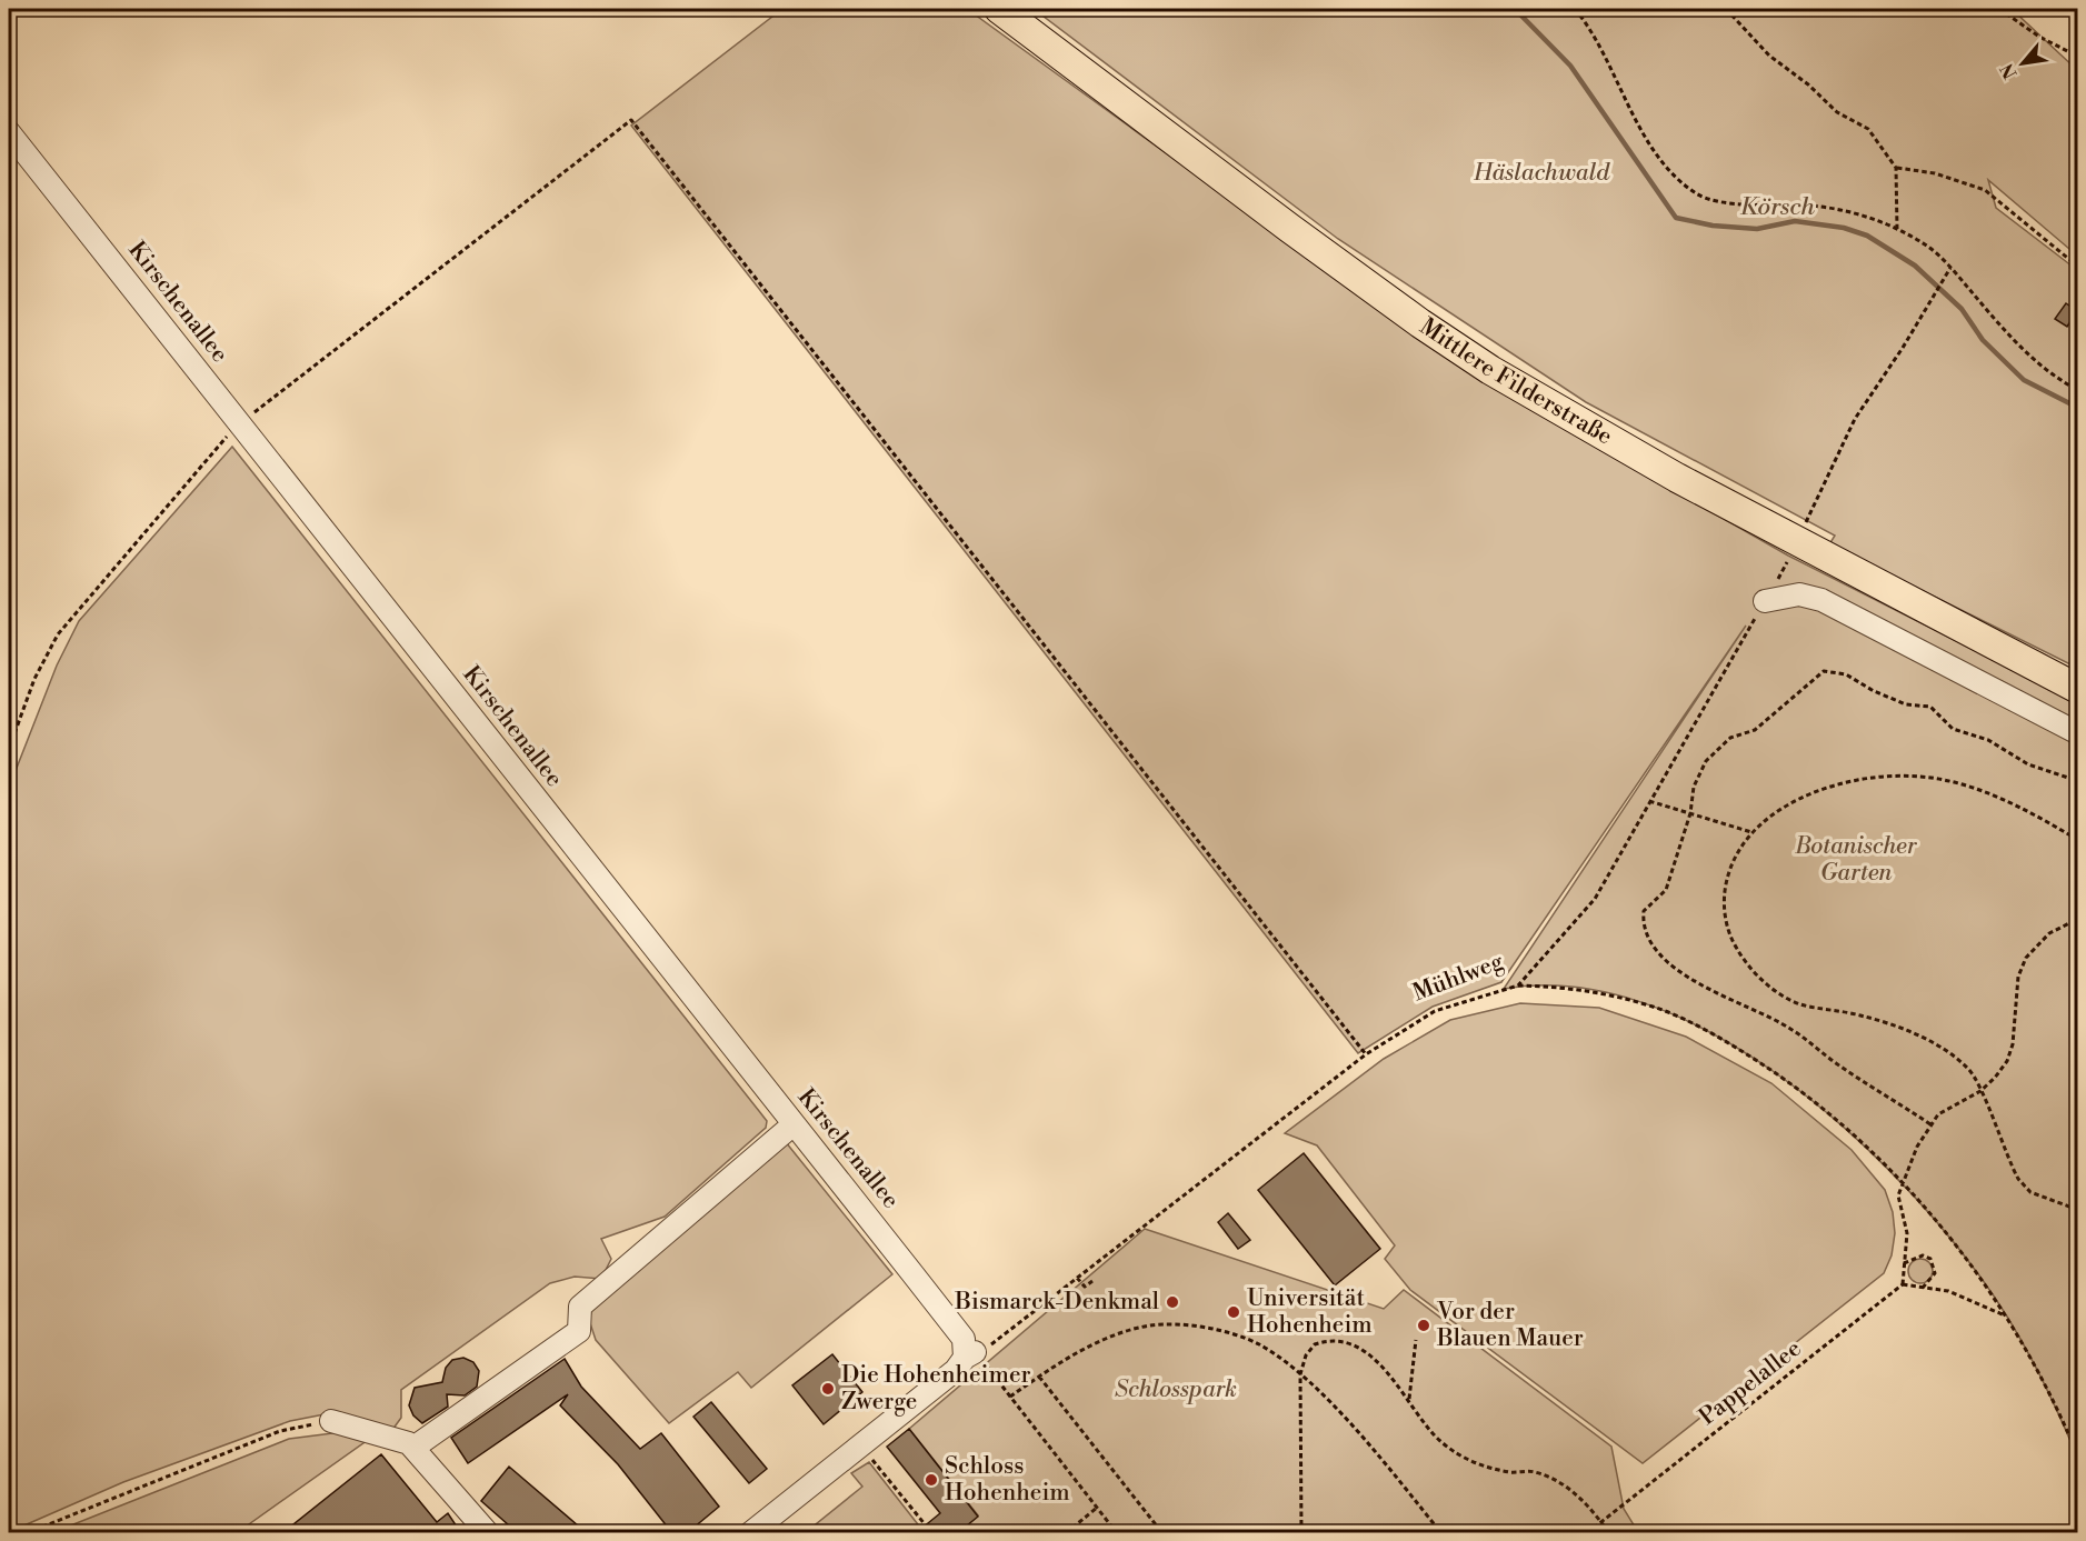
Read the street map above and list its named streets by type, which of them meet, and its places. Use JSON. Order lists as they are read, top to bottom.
{
  "streets": {
    "main road": ["Mittlere Filderstraße"],
    "street": ["Kirschenallee"],
    "path": ["Mühlweg", "Pappelallee"]
  },
  "crossings": [
    ["Kirschenallee", "Mühlweg"],
    ["Mittlere Filderstraße", "Mühlweg"]
  ],
  "water": ["Körsch"],
  "parks": ["Häslachwald", "Botanischer Garten", "Schlosspark"],
  "places": [
    "Bismarck-Denkmal",
    "Universität Hohenheim",
    "Vor der Blauen Mauer",
    "Die Hohenheimer Zwerge",
    "Schloss Hohenheim"
  ],
  "north": "bottom left"
}
